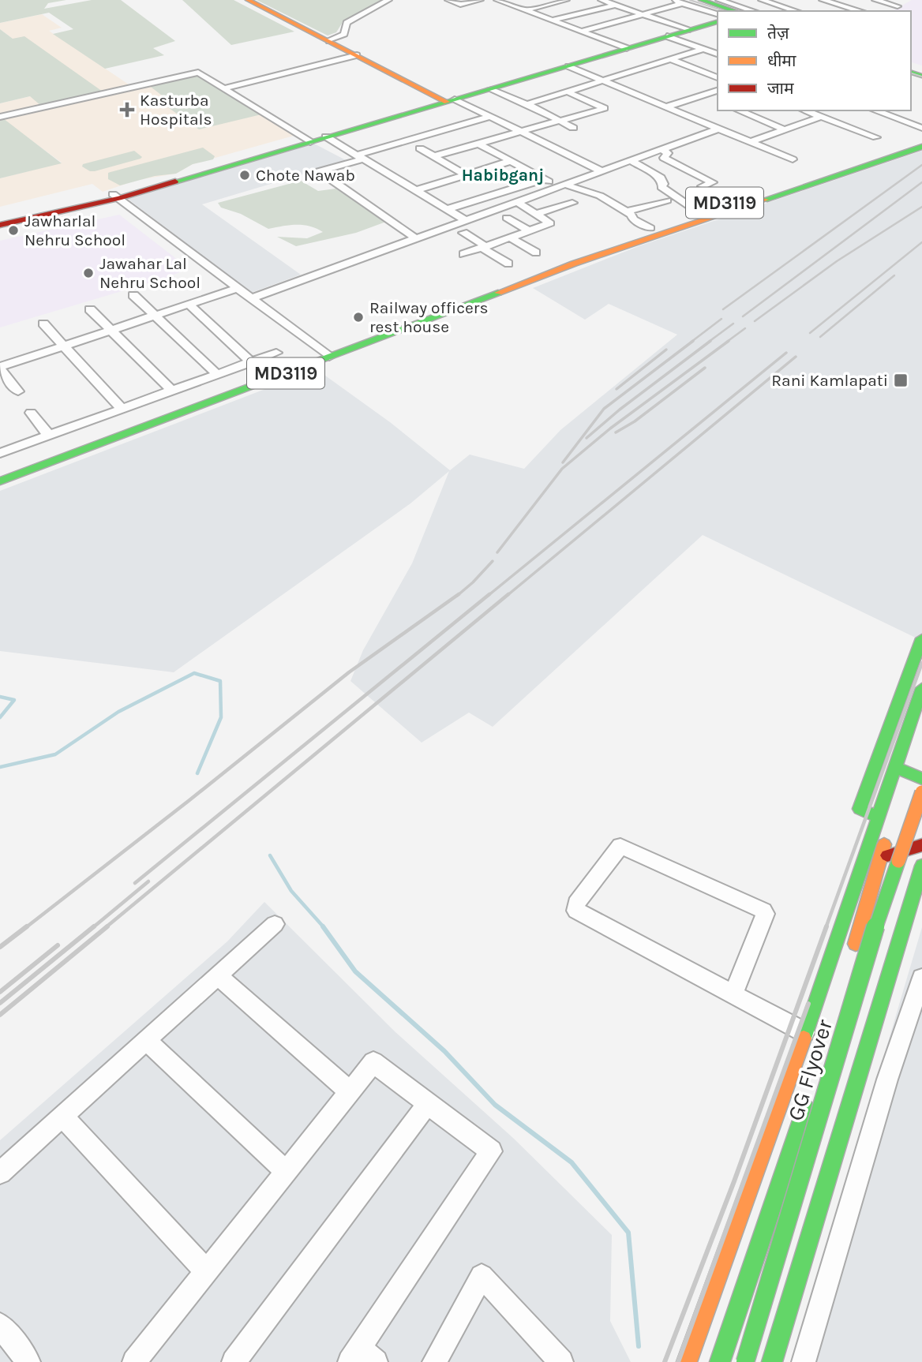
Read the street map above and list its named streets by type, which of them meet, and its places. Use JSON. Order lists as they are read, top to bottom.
{
  "streets": {
    "main road": ["MD3119", "GG Flyover"]
  },
  "districts": ["Habibganj"],
  "places": {
    "health": ["Kasturba Hospitals"],
    "other": [
      "Chote Nawab",
      "Jawharlal Nehru School",
      "Jawahar Lal Nehru School",
      "Railway officers rest house"
    ],
    "transit": ["Rani Kamlapati"]
  },
  "legend": ["तेज़", "धीमा", "जाम"]
}
